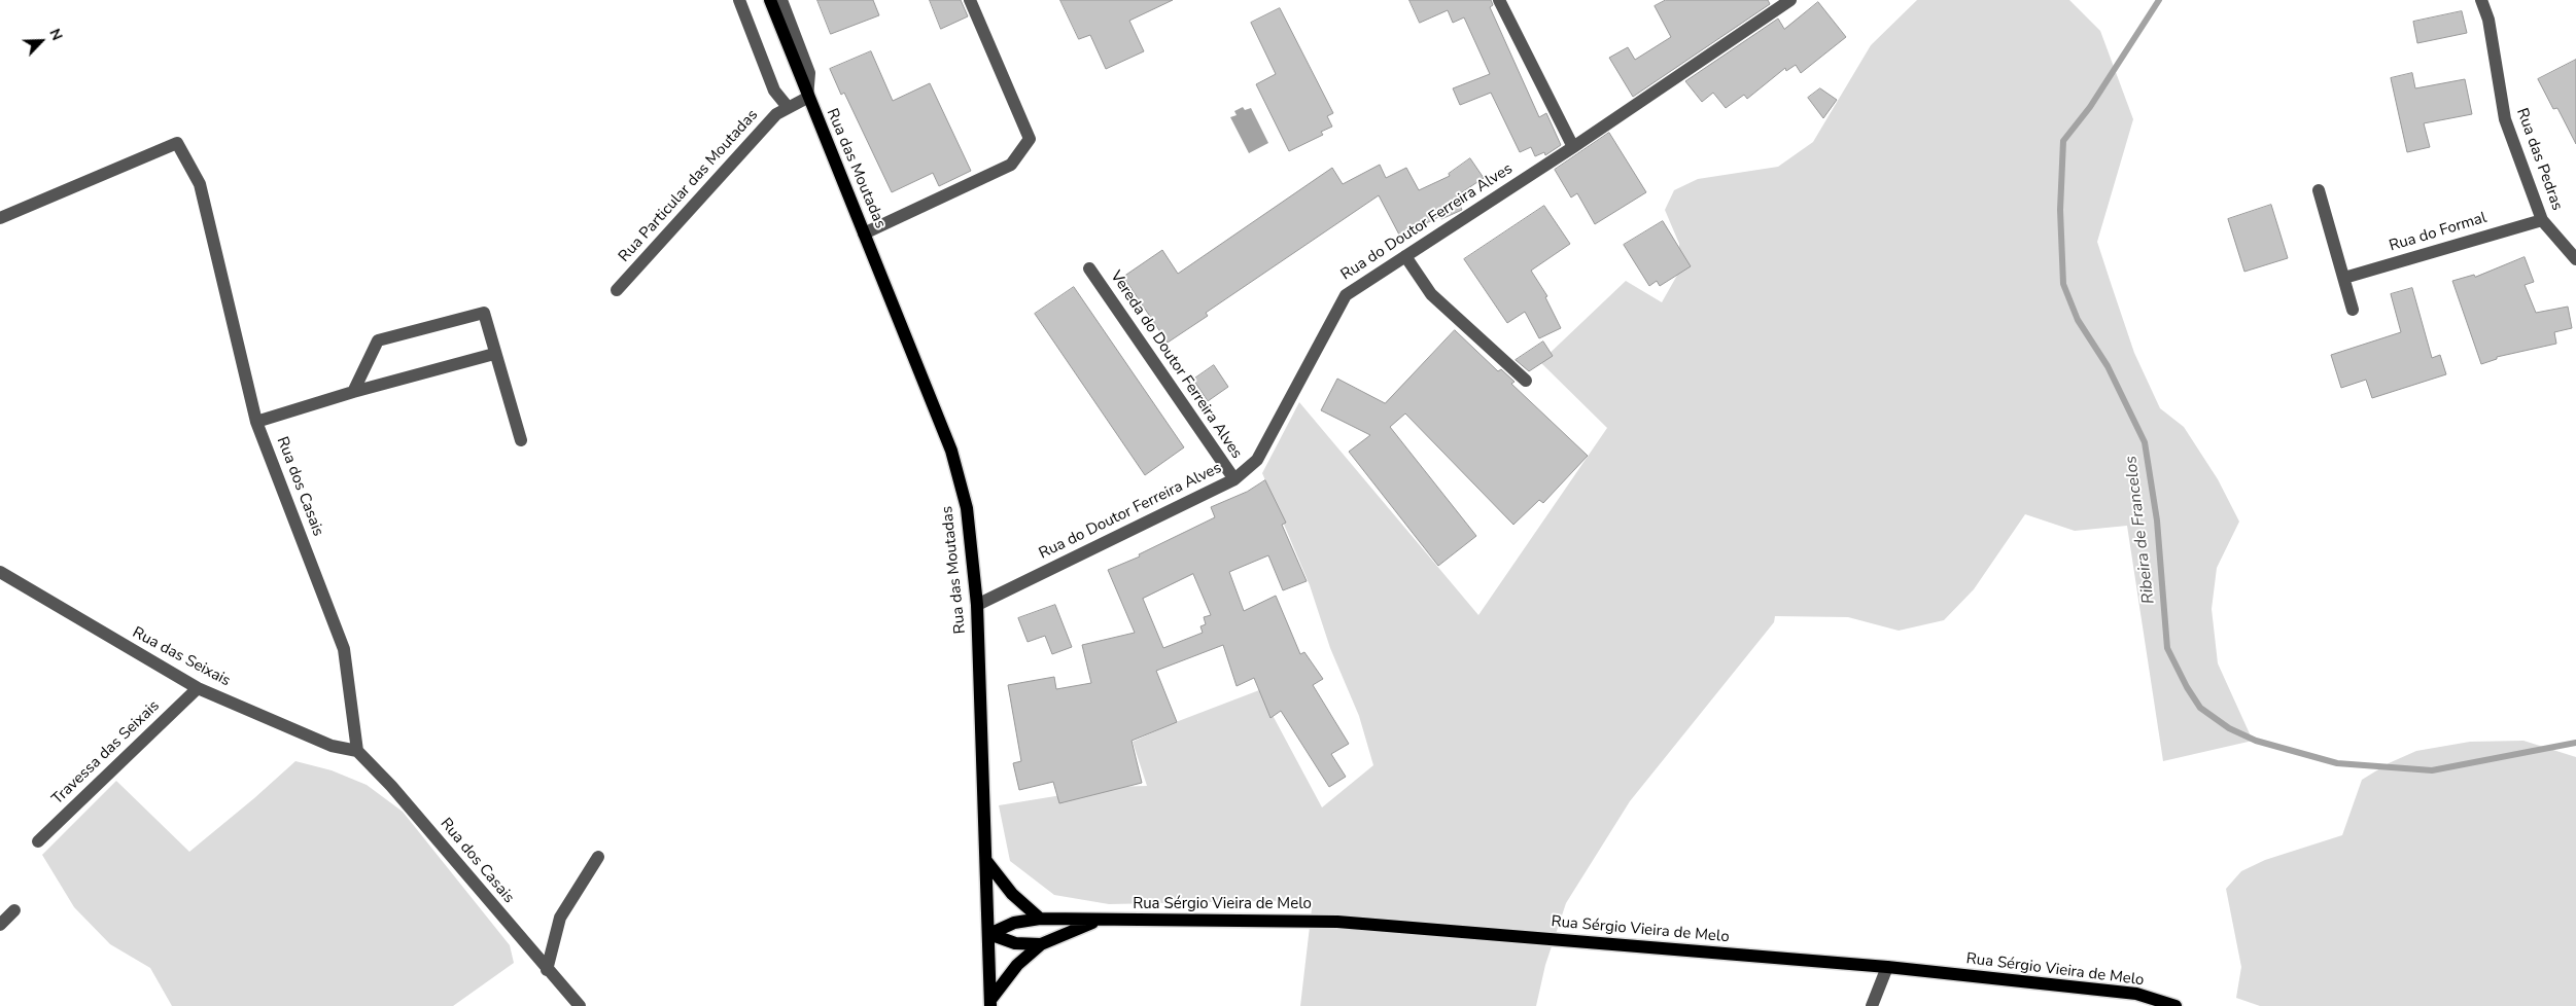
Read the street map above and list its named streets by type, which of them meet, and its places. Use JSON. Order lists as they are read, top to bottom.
{
  "streets": {
    "main road": ["Rua das Moutadas", "Rua Sérgio Vieira de Melo"],
    "street": [
      "Rua das Pedras",
      "Rua Particular das Moutadas",
      "Rua do Doutor Ferreira Alves",
      "Rua do Formal",
      "Vereda do Doutor Ferreira Alves",
      "Rua dos Casais",
      "Rua das Seixais",
      "Travessa das Seixais"
    ]
  },
  "crossings": [
    ["Rua das Pedras", "Rua do Formal"],
    ["Rua das Moutadas", "Rua Particular das Moutadas"],
    ["Rua das Moutadas", "Rua do Doutor Ferreira Alves"],
    ["Rua das Moutadas", "Rua Sérgio Vieira de Melo"],
    ["Rua do Doutor Ferreira Alves", "Vereda do Doutor Ferreira Alves"],
    ["Rua dos Casais", "Rua das Seixais"],
    ["Rua das Seixais", "Travessa das Seixais"]
  ],
  "water": ["Ribeira de Francelos"],
  "north": "top right"
}
